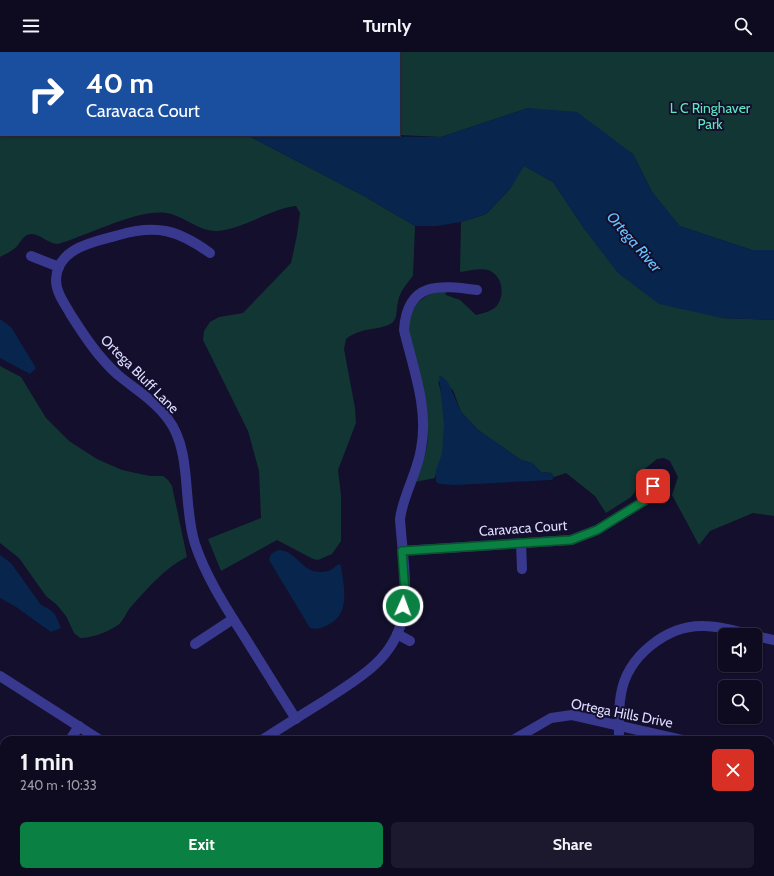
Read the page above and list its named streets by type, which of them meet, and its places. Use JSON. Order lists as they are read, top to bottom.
{
  "streets": {
    "street": ["Ortega Bluff Lane", "Caravaca Court", "Ortega Hills Drive"]
  },
  "water": ["Ortega River"],
  "parks": ["L C Ringhaver Park"],
  "page": {
    "header": "Turnly",
    "turn": ["40 m", "Caravaca Court"],
    "heading": ["1 min", "240 m · 10:33"],
    "buttons": ["Exit", "Share"]
  }
}
